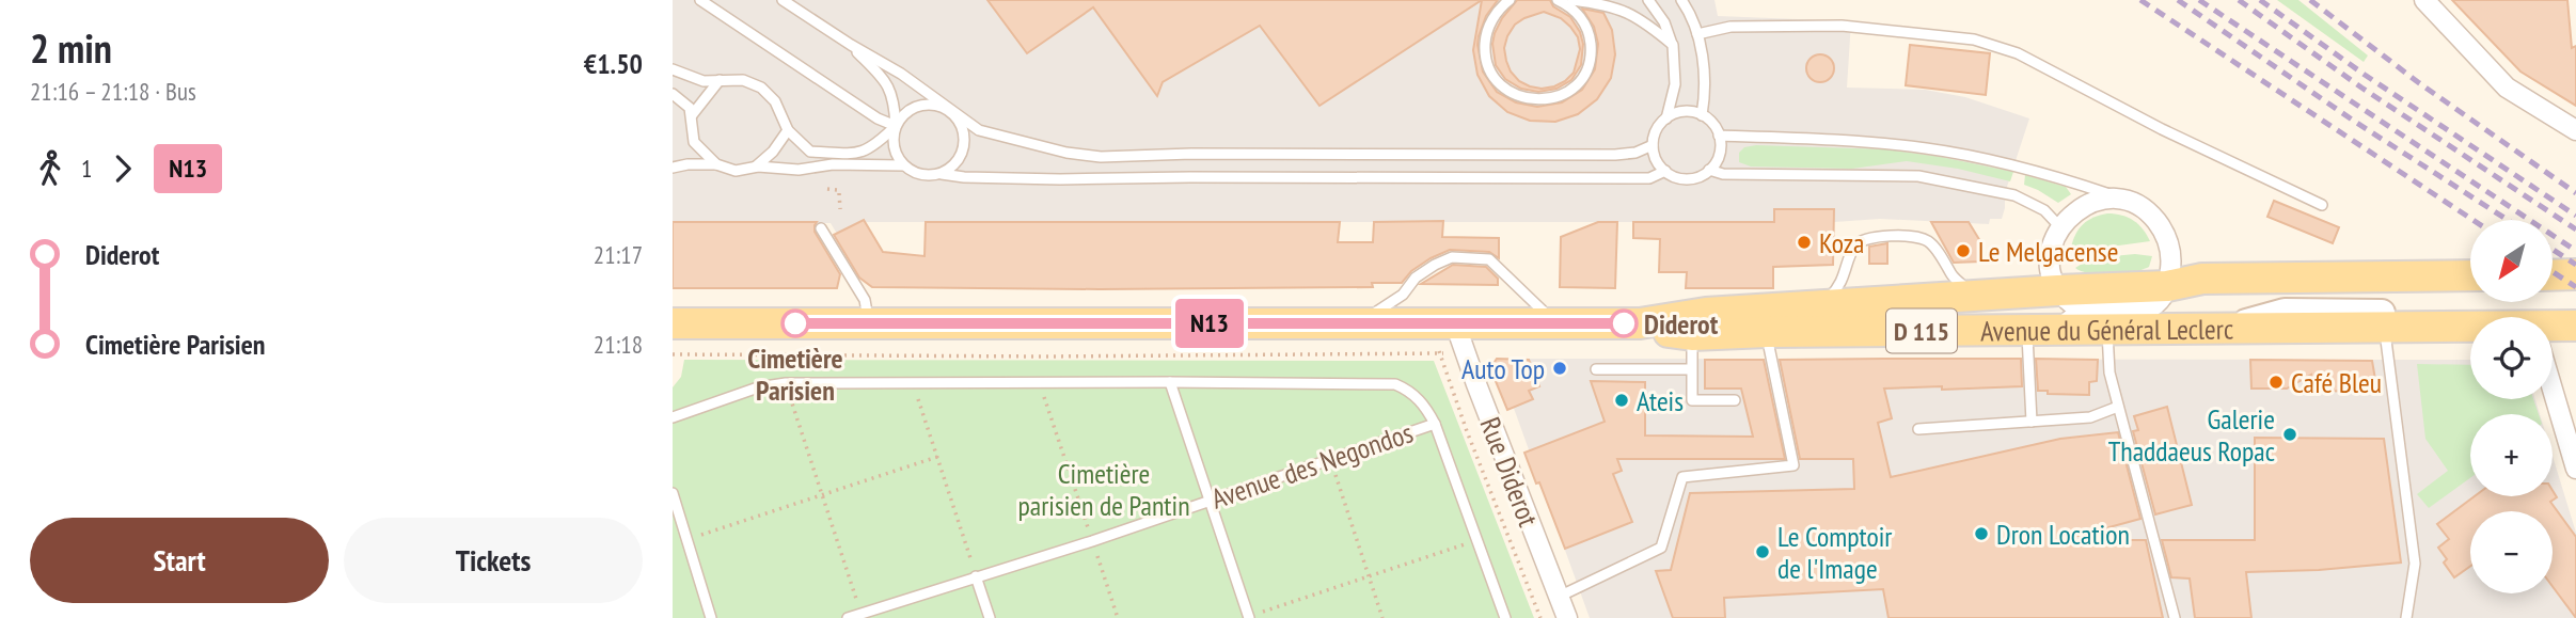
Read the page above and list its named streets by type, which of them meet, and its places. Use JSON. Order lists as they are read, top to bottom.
{
  "streets": {
    "main road": ["Avenue du Général Leclerc", "D 115"],
    "street": ["Rue Diderot"],
    "lane": ["Avenue des Negondos"]
  },
  "crossings": [
    ["Avenue du Général Leclerc", "Rue Diderot"]
  ],
  "parks": ["Cimetière parisien de Pantin"],
  "places": [
    "Koza",
    "Le Melgacense",
    "Cimetière Parisien",
    "Diderot",
    "Auto Top",
    "Café Bleu",
    "Ateis",
    "Galerie Thaddaeus Ropac",
    "Dron Location",
    "Le Comptoir de l'Image"
  ],
  "lines": ["bus line N13"],
  "north": "bottom left",
  "page": {
    "heading": ["2 min", "21:16 – 21:18 · Bus", "€1.50"],
    "on_map": "N13",
    "legs": ["1", "N13"],
    "list": [
      {
        "name": "Diderot",
        "value": "21:17"
      },
      {
        "name": "Cimetière Parisien",
        "value": "21:18"
      }
    ],
    "map_buttons": ["+", "−"],
    "buttons": ["Start", "Tickets"]
  }
}
